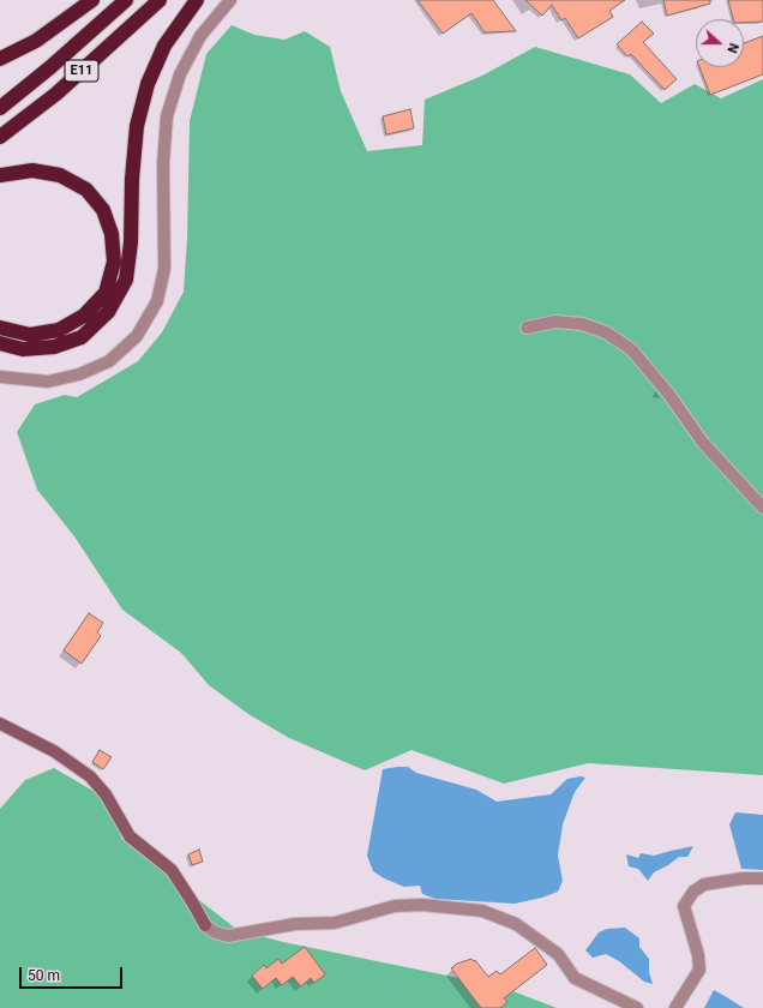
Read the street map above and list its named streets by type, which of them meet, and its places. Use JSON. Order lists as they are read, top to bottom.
{
  "streets": {
    "highway": ["E11"]
  },
  "scale_bar": "50 m",
  "north": "right"
}
